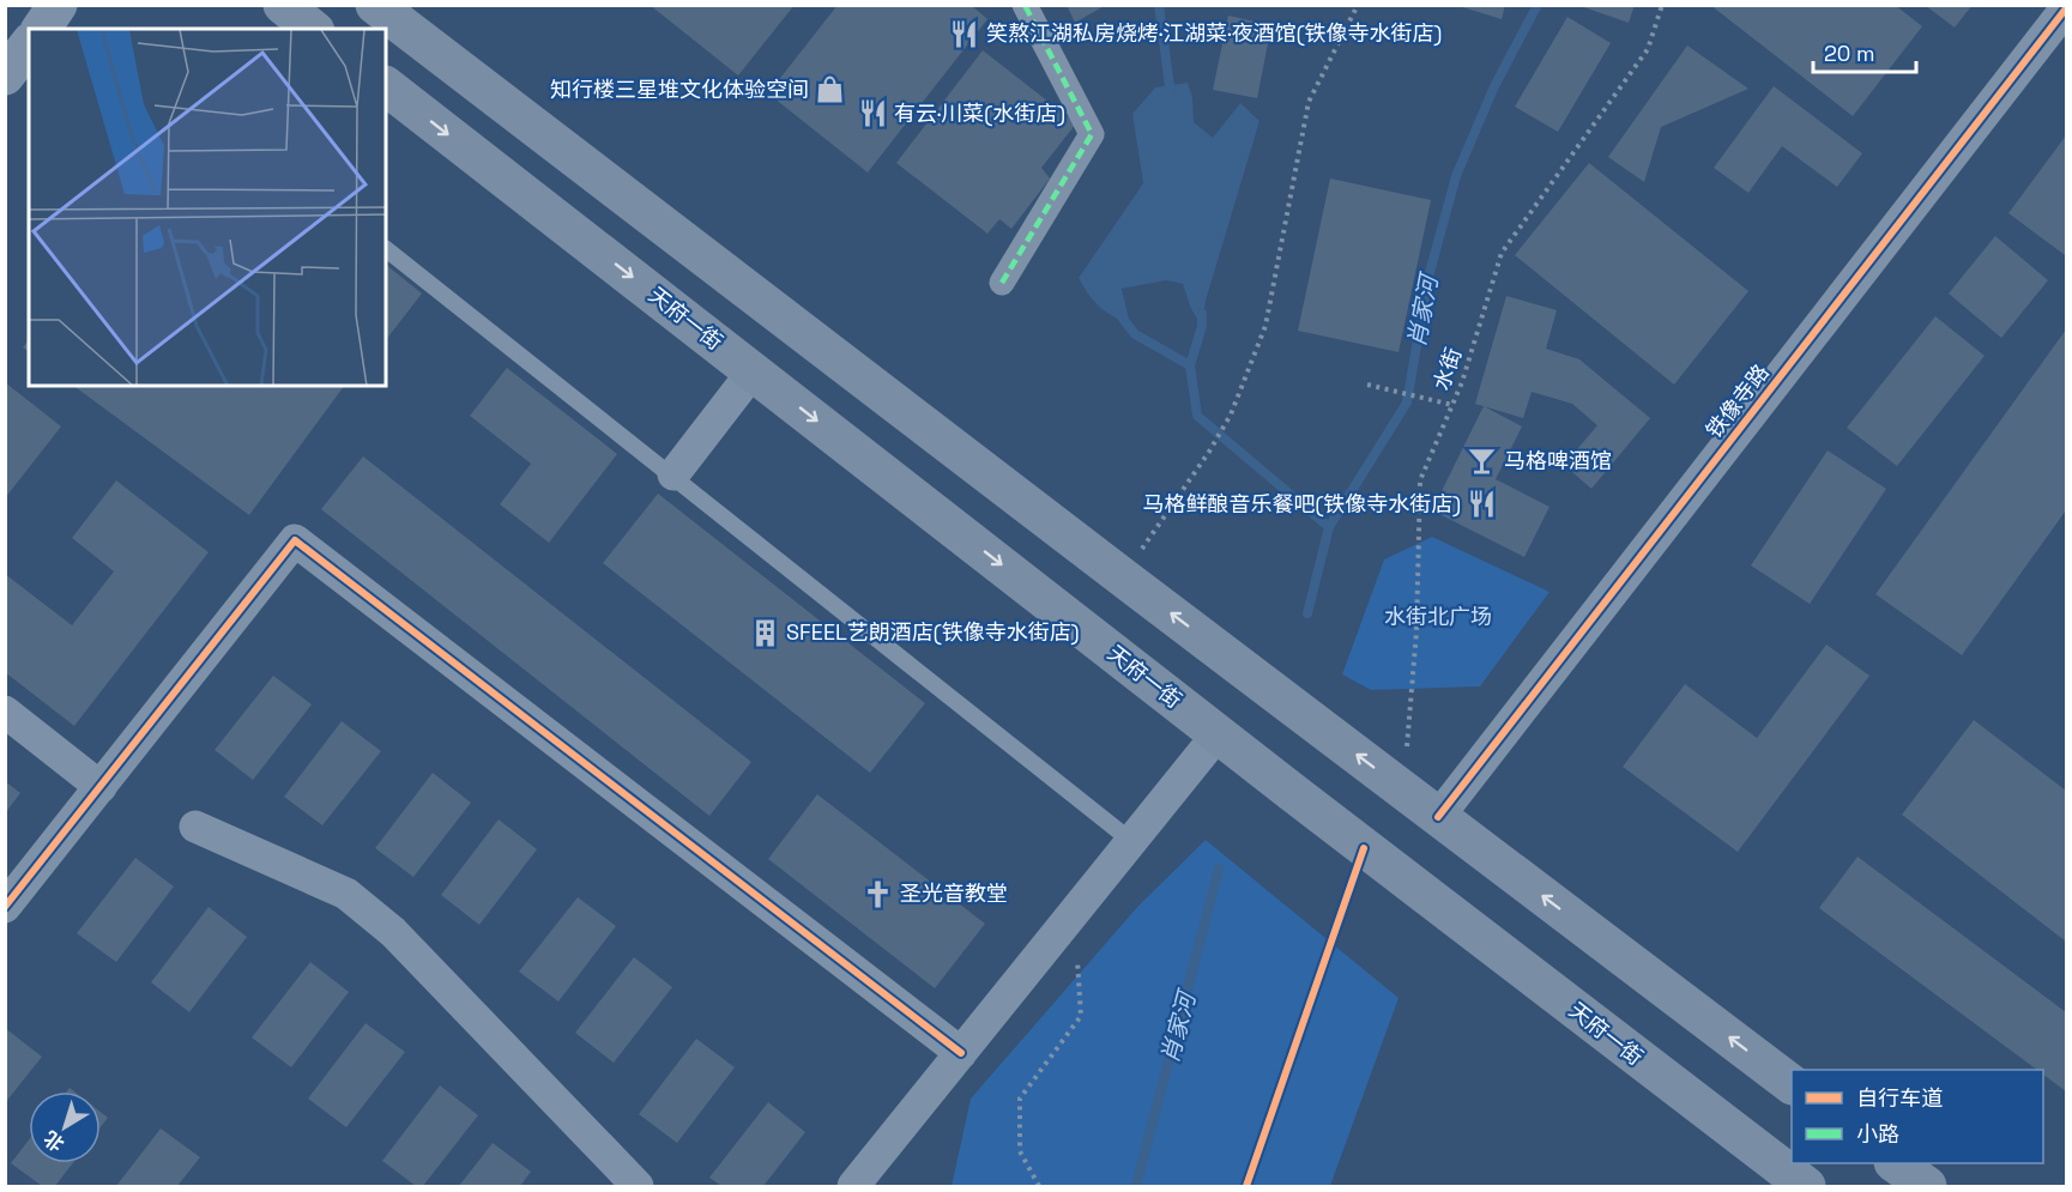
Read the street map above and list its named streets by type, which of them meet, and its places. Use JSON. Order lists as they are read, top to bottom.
{
  "streets": {
    "main road": ["天府一街"],
    "street": ["铁像寺路"],
    "path": ["水街"]
  },
  "water": ["肖家河"],
  "parks": ["水街北广场"],
  "places": {
    "restaurant": ["笑熬江湖私房烧烤·江湖菜·夜酒馆(铁像寺水街店)", "有云·川菜(水街店)", "马格鲜酿音乐餐吧(铁像寺水街店)"],
    "shop": ["知行楼三星堆文化体验空间"],
    "bar": ["马格啤酒馆"],
    "building": ["SFEEL艺朗酒店(铁像寺水街店)"],
    "church": ["圣光音教堂"]
  },
  "legend": ["自行车道", "小路"],
  "scale_bar": "20 m",
  "north": "bottom left"
}
